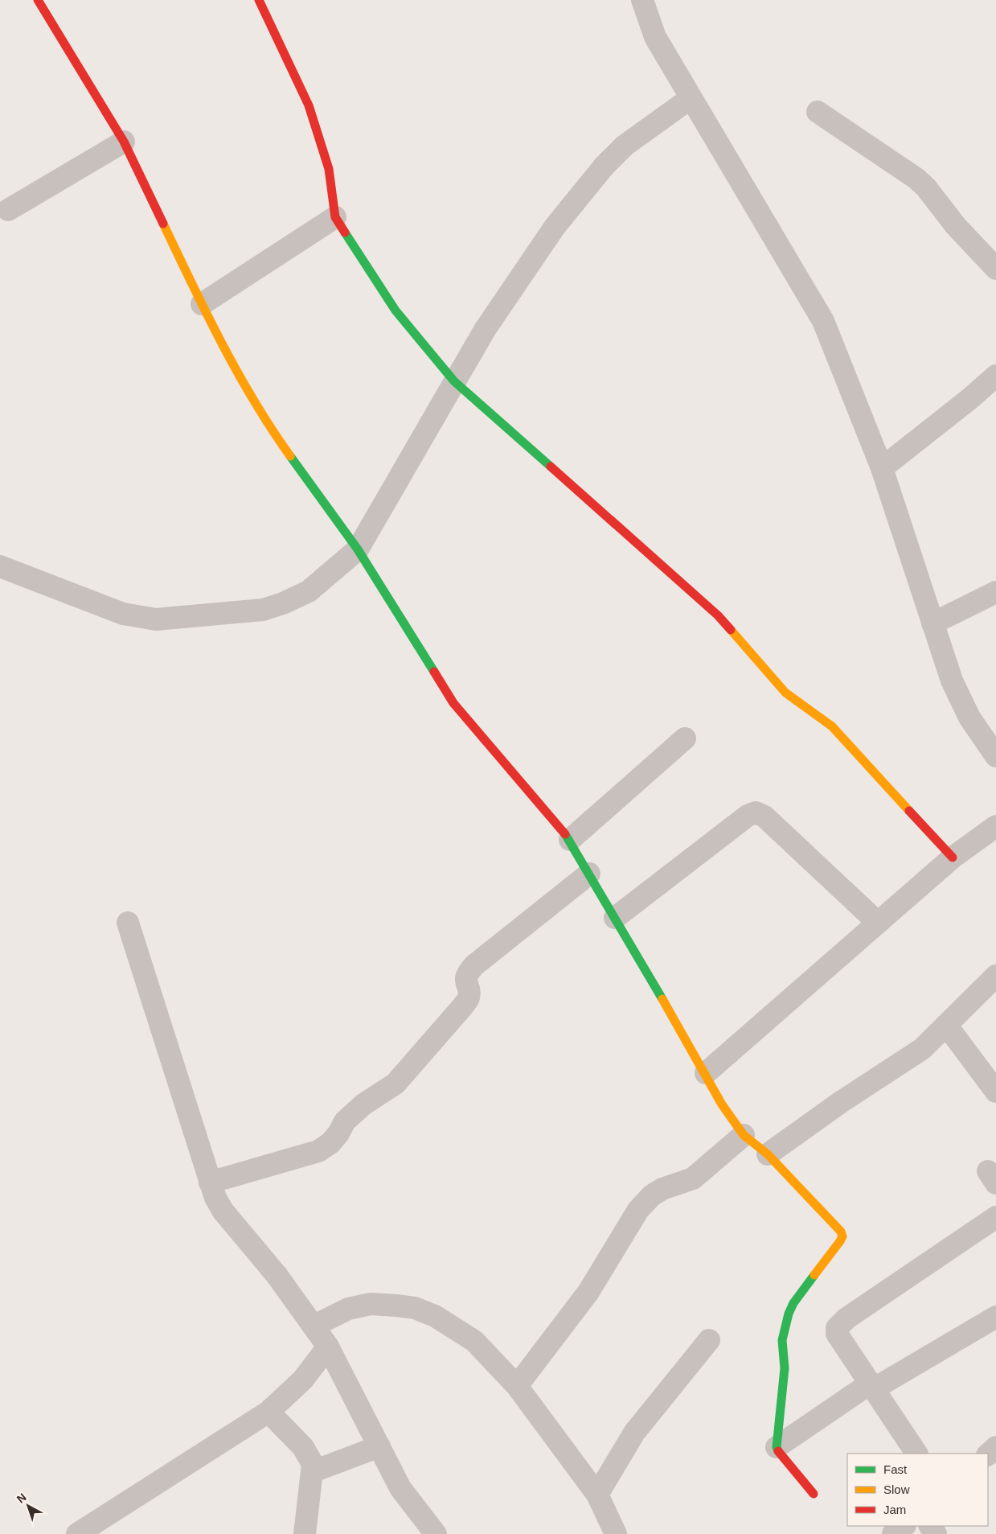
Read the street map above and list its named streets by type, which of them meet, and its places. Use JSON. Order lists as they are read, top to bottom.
{
  "legend": ["Fast", "Slow", "Jam"],
  "north": "top left"
}
